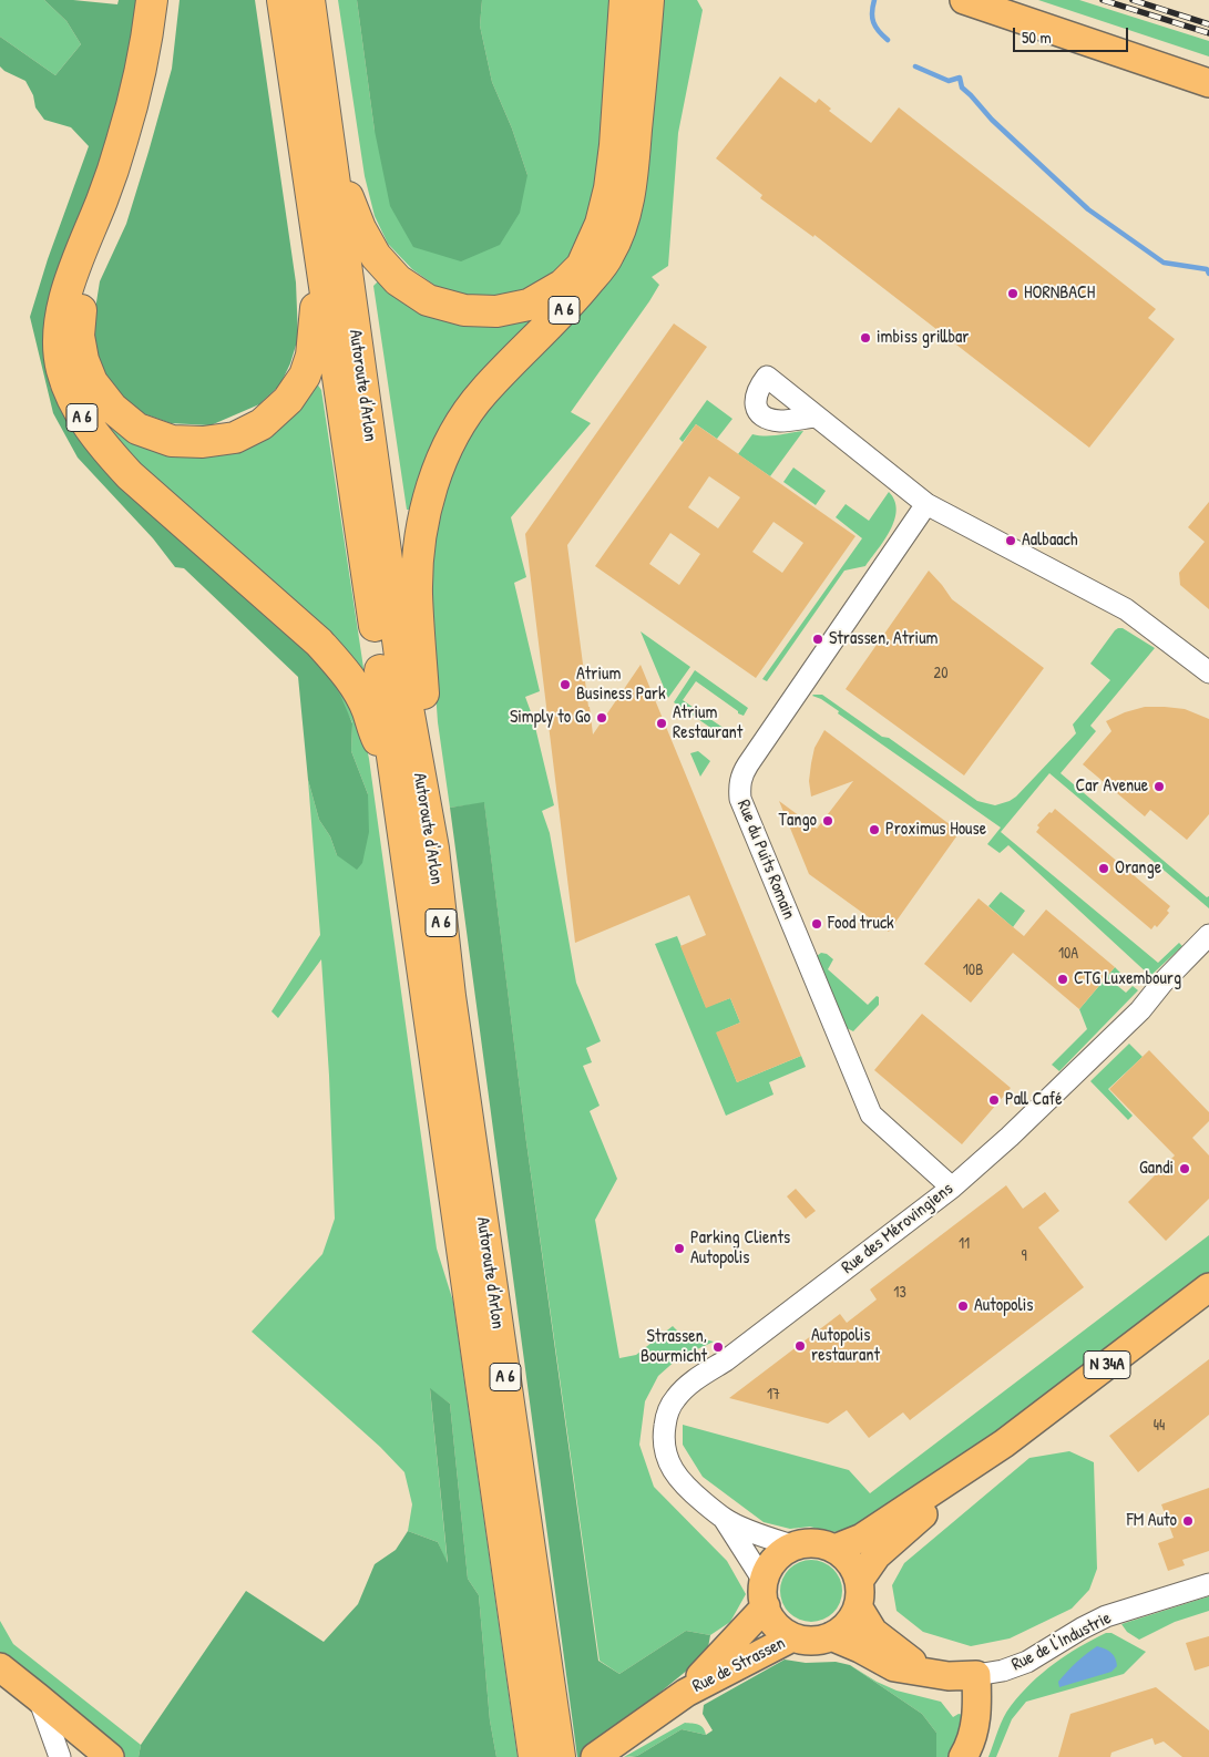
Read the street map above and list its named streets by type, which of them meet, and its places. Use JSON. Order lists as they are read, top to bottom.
{
  "streets": {
    "highway": ["A 6", "Autoroute d'Arlon"],
    "main road": ["N 34A", "Rue de Strassen"],
    "street": ["Rue du Puits Romain", "Rue des Mérovingiens", "Rue de l'Industrie"]
  },
  "crossings": [
    ["A 6", "Autoroute d'Arlon"],
    ["Rue du Puits Romain", "Rue des Mérovingiens"],
    ["Rue des Mérovingiens", "N 34A"],
    ["Rue des Mérovingiens", "Rue de Strassen"],
    ["N 34A", "Rue de Strassen"]
  ],
  "places": [
    "HORNBACH",
    "imbiss grillbar",
    "Aalbaach",
    "Strassen, Atrium",
    "Atrium Business Park",
    "Simply to Go",
    "Atrium Restaurant",
    "Car Avenue",
    "Tango",
    "Proximus House",
    "Orange",
    "Food truck",
    "CTG Luxembourg",
    "Pall Café",
    "Gandi",
    "Parking Clients Autopolis",
    "Autopolis",
    "Autopolis restaurant",
    "Strassen, Bourmicht",
    "FM Auto"
  ],
  "house_numbers": [
    "20",
    "10A",
    "10B",
    "11",
    "9",
    "13",
    "17",
    "44"
  ],
  "scale_bar": "50 m"
}
